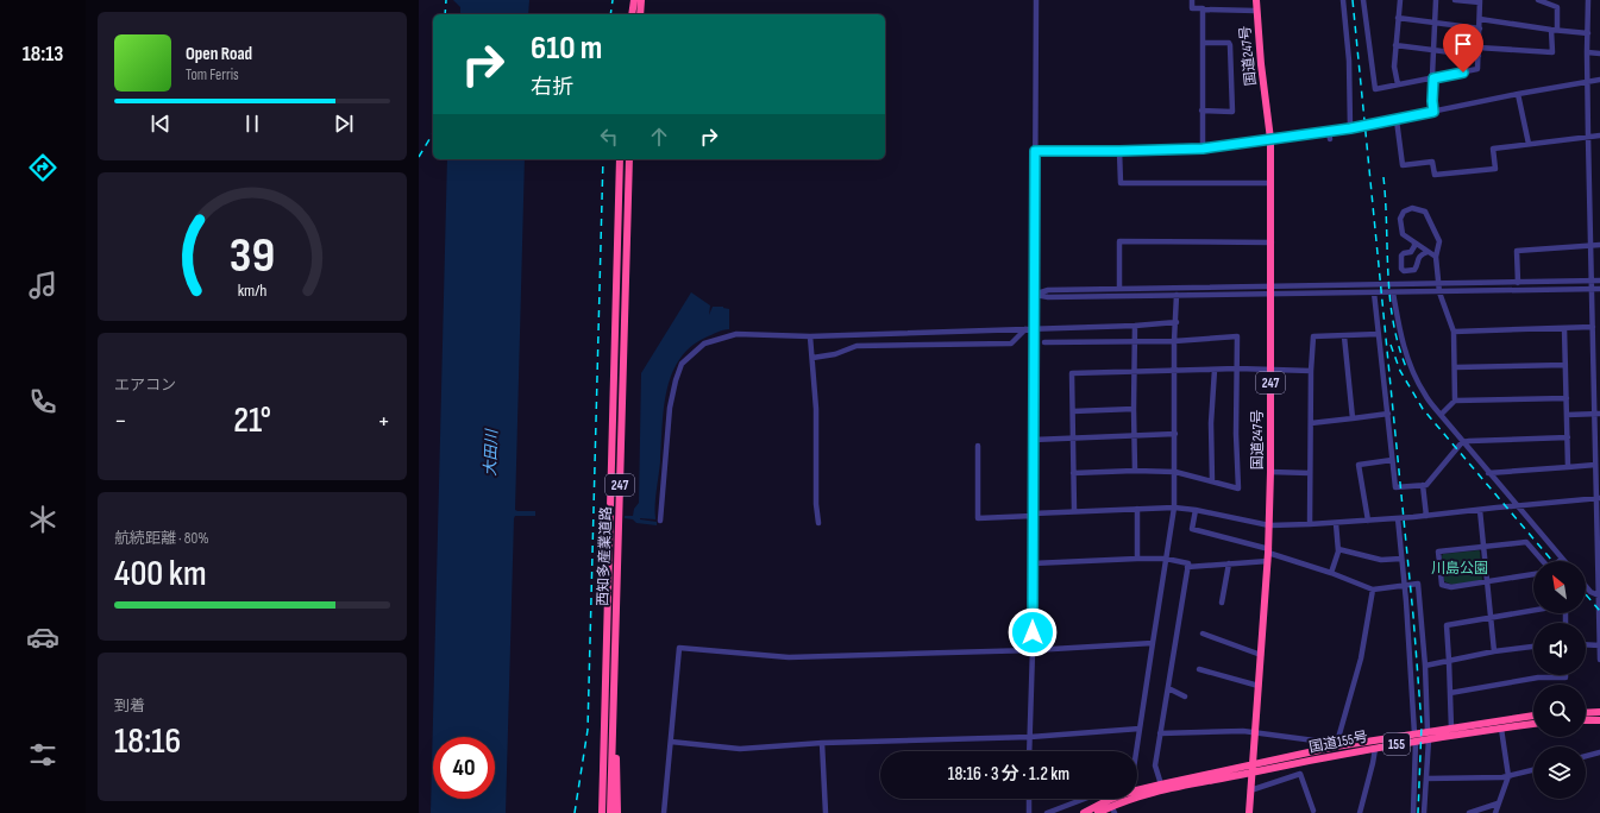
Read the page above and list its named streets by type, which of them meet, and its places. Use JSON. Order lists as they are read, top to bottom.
{
  "streets": {
    "highway": [
      "国道247号",
      "247",
      "西知多産業道路",
      "国道155号",
      "155"
    ]
  },
  "crossings": [
    ["国道247号", "国道155号"],
    ["247", "西知多産業道路"]
  ],
  "water": ["大田川"],
  "parks": ["川島公園"],
  "north": "top left",
  "page": {
    "tabs": "18:13",
    "turn": ["610 m", "右折"],
    "song": ["Open Road", "Tom Ferris"],
    "tile": [
      "エアコン",
      ["航続距離 · 80%", "400 km"],
      ["到着", "18:16"]
    ],
    "heat": ["−", "21°", "+"],
    "limit": "40",
    "trip": "18:16 · 3 分 · 1.2 km",
    "gauge": ["39", "km/h"]
  }
}
